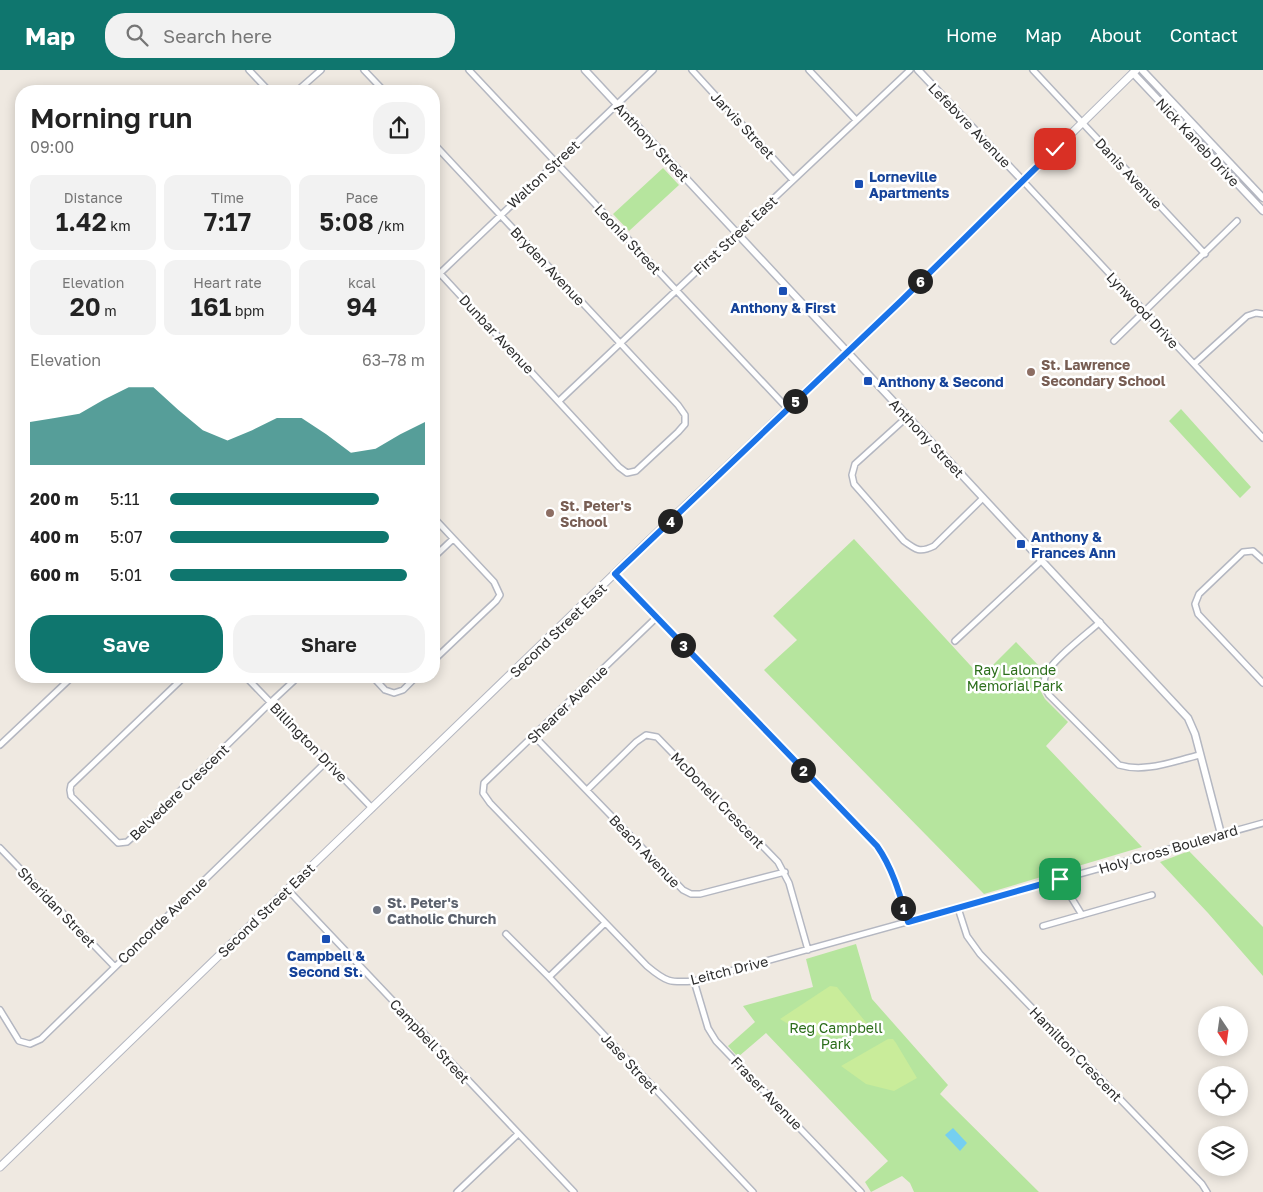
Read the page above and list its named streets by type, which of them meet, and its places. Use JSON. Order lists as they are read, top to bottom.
{
  "streets": {
    "main road": ["Second Street East"],
    "street": [
      "Jarvis Street",
      "Lefebvre Avenue",
      "Anthony Street",
      "Nick Kaneb Drive",
      "Danis Avenue",
      "Walton Street",
      "First Street East",
      "Leonia Street",
      "Bryden Avenue",
      "Lynwood Drive",
      "Dunbar Avenue",
      "Shearer Avenue",
      "Billington Drive",
      "Belvedere Crescent",
      "McDonell Crescent",
      "Holy Cross Boulevard",
      "Beach Avenue",
      "Sheridan Street",
      "Concorde Avenue",
      "Leitch Drive",
      "Campbell Street",
      "Hamilton Crescent",
      "Jase Street",
      "Fraser Avenue"
    ]
  },
  "crossings": [
    ["Jarvis Street", "First Street East"],
    ["Lefebvre Avenue", "Lynwood Drive"],
    ["Lefebvre Avenue", "Second Street East"],
    ["Anthony Street", "Walton Street"],
    ["Anthony Street", "First Street East"],
    ["Anthony Street", "Second Street East"],
    ["Anthony Street", "Holy Cross Boulevard"],
    ["Nick Kaneb Drive", "Second Street East"],
    ["Danis Avenue", "Second Street East"],
    ["Walton Street", "Leonia Street"],
    ["Walton Street", "Bryden Avenue"],
    ["Walton Street", "Dunbar Avenue"],
    ["First Street East", "Leonia Street"],
    ["First Street East", "Bryden Avenue"],
    ["First Street East", "Dunbar Avenue"],
    ["Leonia Street", "Second Street East"],
    ["Bryden Avenue", "Dunbar Avenue"],
    ["Lynwood Drive", "Second Street East"],
    ["Second Street East", "Billington Drive"],
    ["Second Street East", "Campbell Street"],
    ["Shearer Avenue", "Beach Avenue"],
    ["Shearer Avenue", "Leitch Drive"],
    ["Billington Drive", "Belvedere Crescent"],
    ["Billington Drive", "Concorde Avenue"],
    ["McDonell Crescent", "Beach Avenue"],
    ["McDonell Crescent", "Leitch Drive"],
    ["Holy Cross Boulevard", "Leitch Drive"],
    ["Holy Cross Boulevard", "Hamilton Crescent"],
    ["Sheridan Street", "Concorde Avenue"],
    ["Leitch Drive", "Hamilton Crescent"],
    ["Leitch Drive", "Fraser Avenue"]
  ],
  "parks": ["Ray Lalonde Memorial Park", "Reg Campbell Park"],
  "places": {
    "transit": [
      "Lorneville Apartments",
      "Anthony & First",
      "Anthony & Second",
      "Anthony & Frances Ann",
      "Campbell & Second St."
    ],
    "other": ["St. Lawrence Secondary School", "St. Peter's School", "St. Peter's Catholic Church"]
  },
  "north": "bottom",
  "page": {
    "header": "Map",
    "search": "Search here",
    "nav": [
      "Home",
      "Map",
      "About",
      "Contact"
    ],
    "heading": ["Morning run", "09:00"],
    "stats": [
      ["Distance", "1.42 km"],
      ["Time", "7:17"],
      ["Pace", "5:08 /km"],
      ["Elevation", "20 m"],
      ["Heart rate", "161 bpm"],
      ["kcal", "94"]
    ],
    "pins": [
      "6",
      "5",
      "4",
      "3",
      "2",
      "1"
    ],
    "chart": ["Elevation", "63–78 m"],
    "list": [
      {
        "name": "200 m",
        "note": "5:11"
      },
      {
        "name": "400 m",
        "note": "5:07"
      },
      {
        "name": "600 m",
        "note": "5:01"
      }
    ],
    "buttons": ["Save", "Share"]
  }
}
